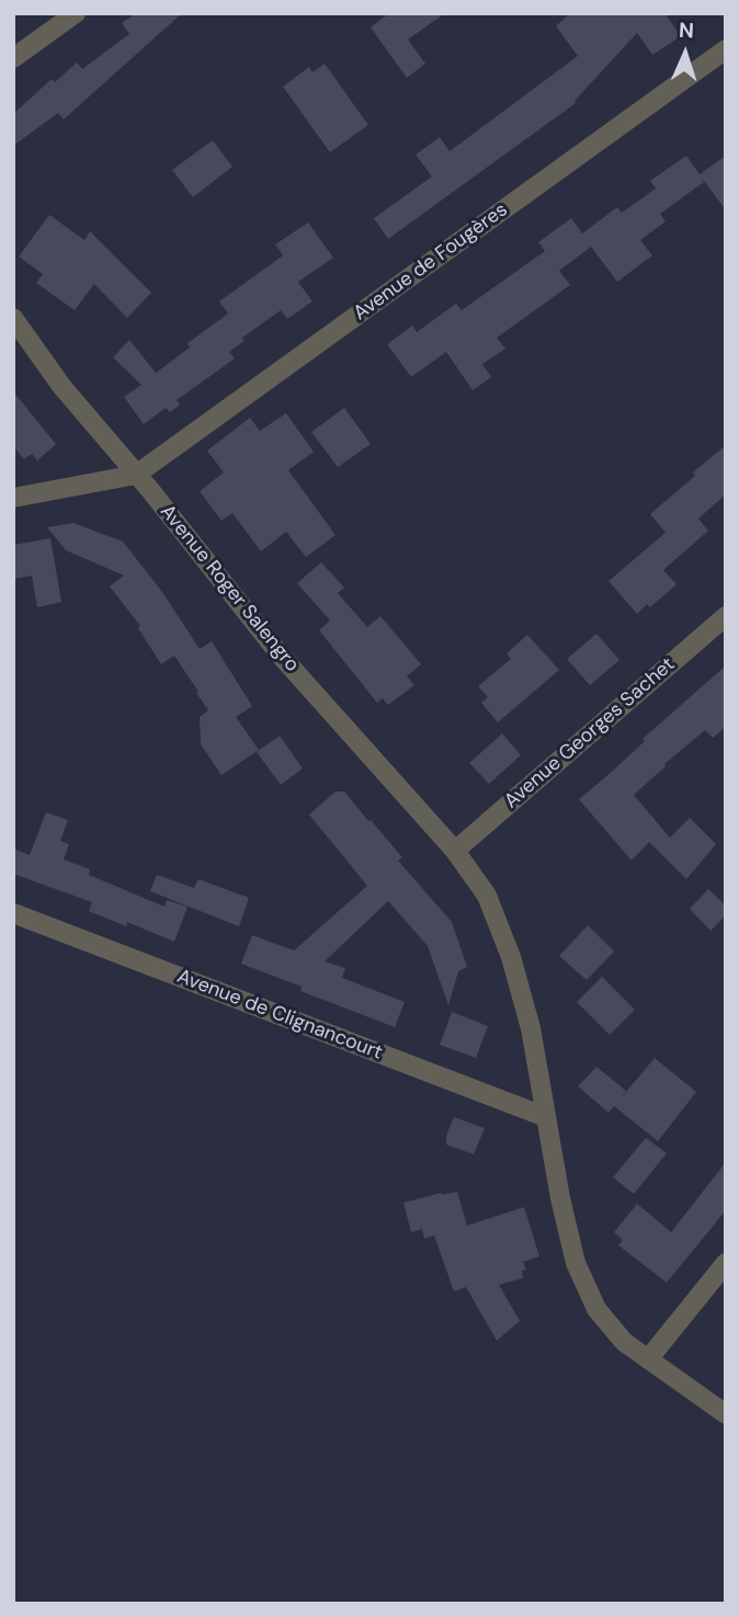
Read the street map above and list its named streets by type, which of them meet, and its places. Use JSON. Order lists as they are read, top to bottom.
{
  "streets": {
    "street": [
      "Avenue de Fougères",
      "Avenue Roger Salengro",
      "Avenue Georges Sachet",
      "Avenue de Clignancourt"
    ]
  },
  "crossings": [
    ["Avenue de Fougères", "Avenue Roger Salengro"],
    ["Avenue Roger Salengro", "Avenue Georges Sachet"],
    ["Avenue Roger Salengro", "Avenue de Clignancourt"]
  ],
  "north": "top"
}
